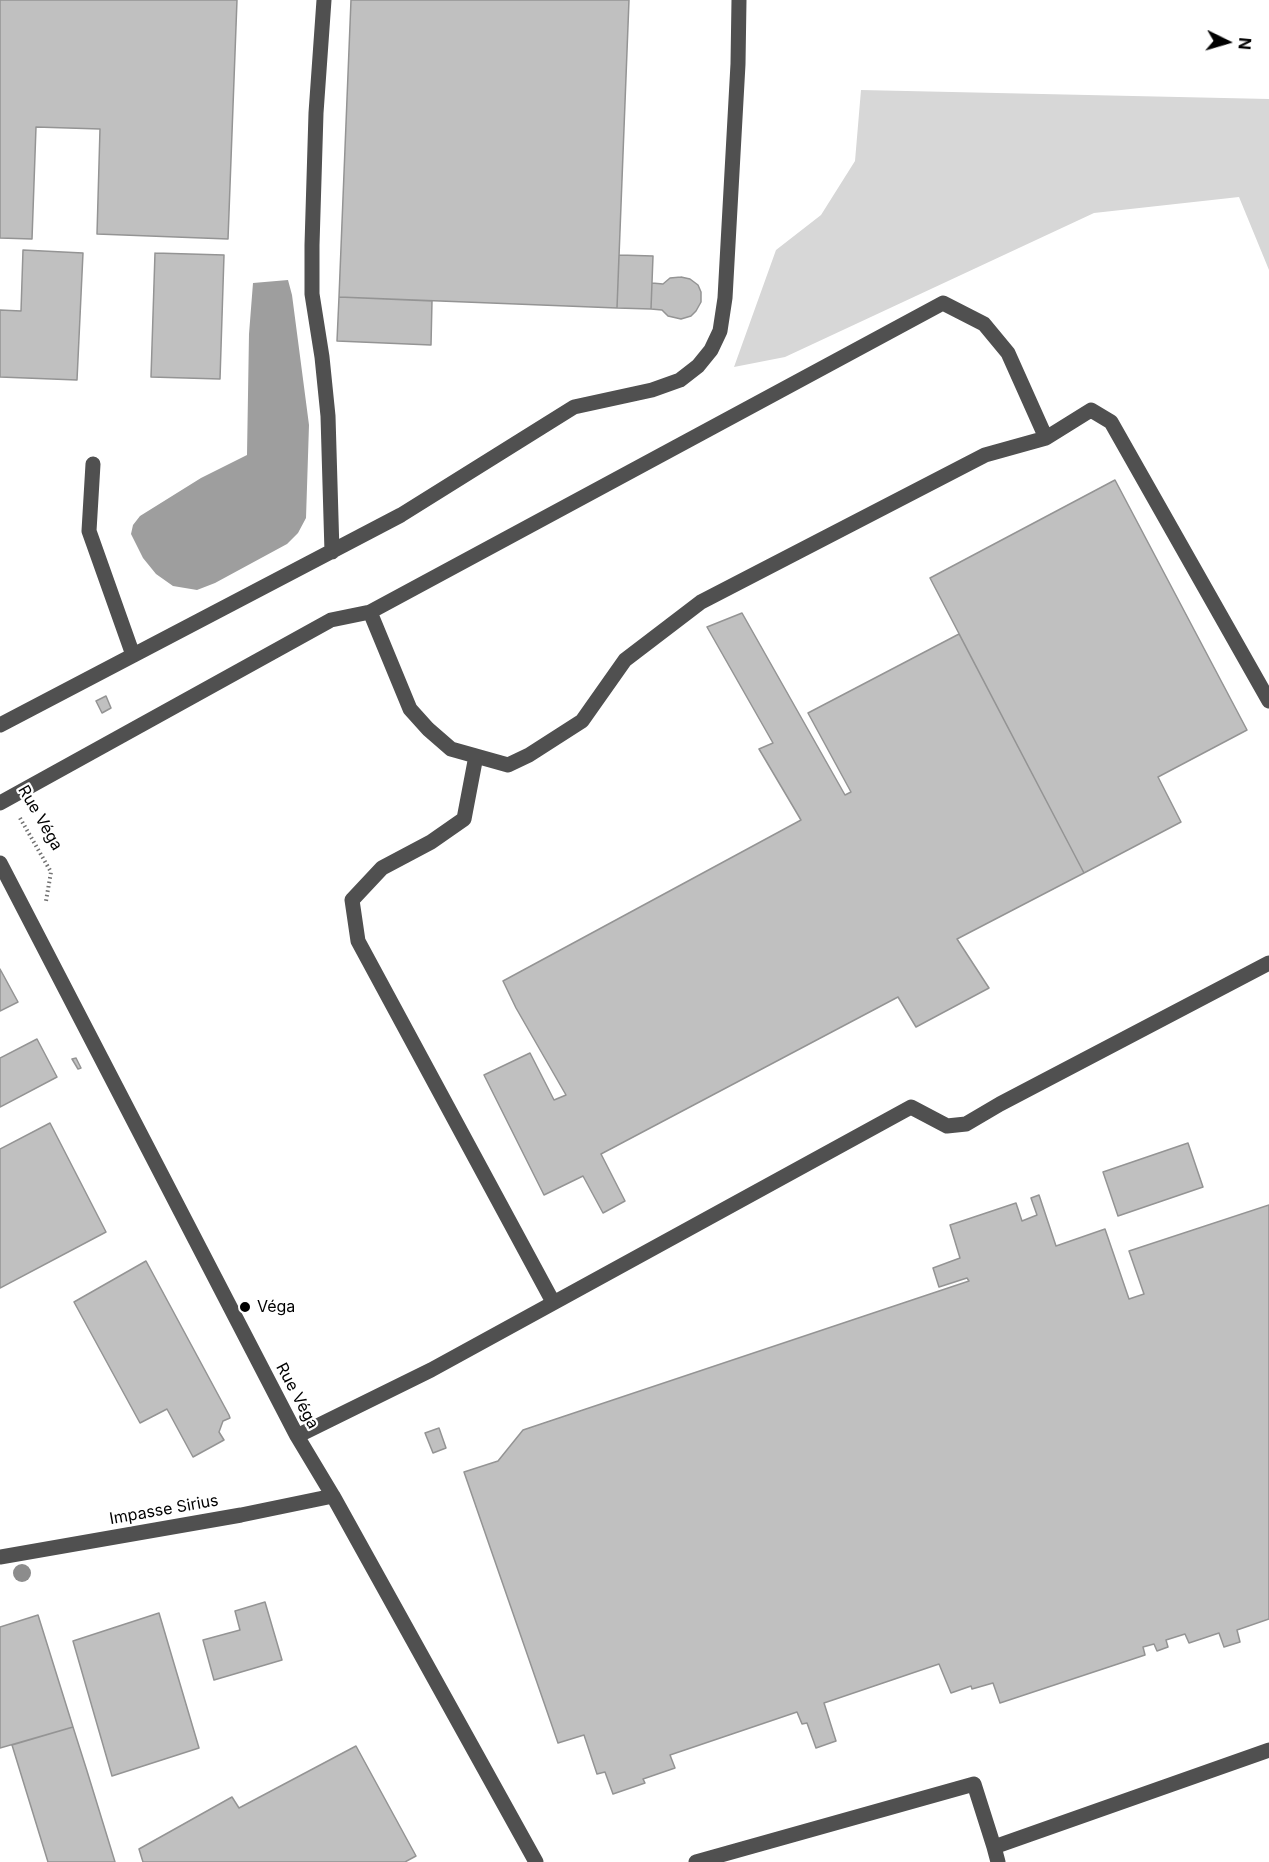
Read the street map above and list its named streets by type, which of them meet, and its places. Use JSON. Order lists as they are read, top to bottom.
{
  "streets": {
    "street": ["Rue Véga", "Impasse Sirius"]
  },
  "crossings": [
    ["Rue Véga", "Impasse Sirius"]
  ],
  "places": ["Véga"],
  "north": "right"
}
